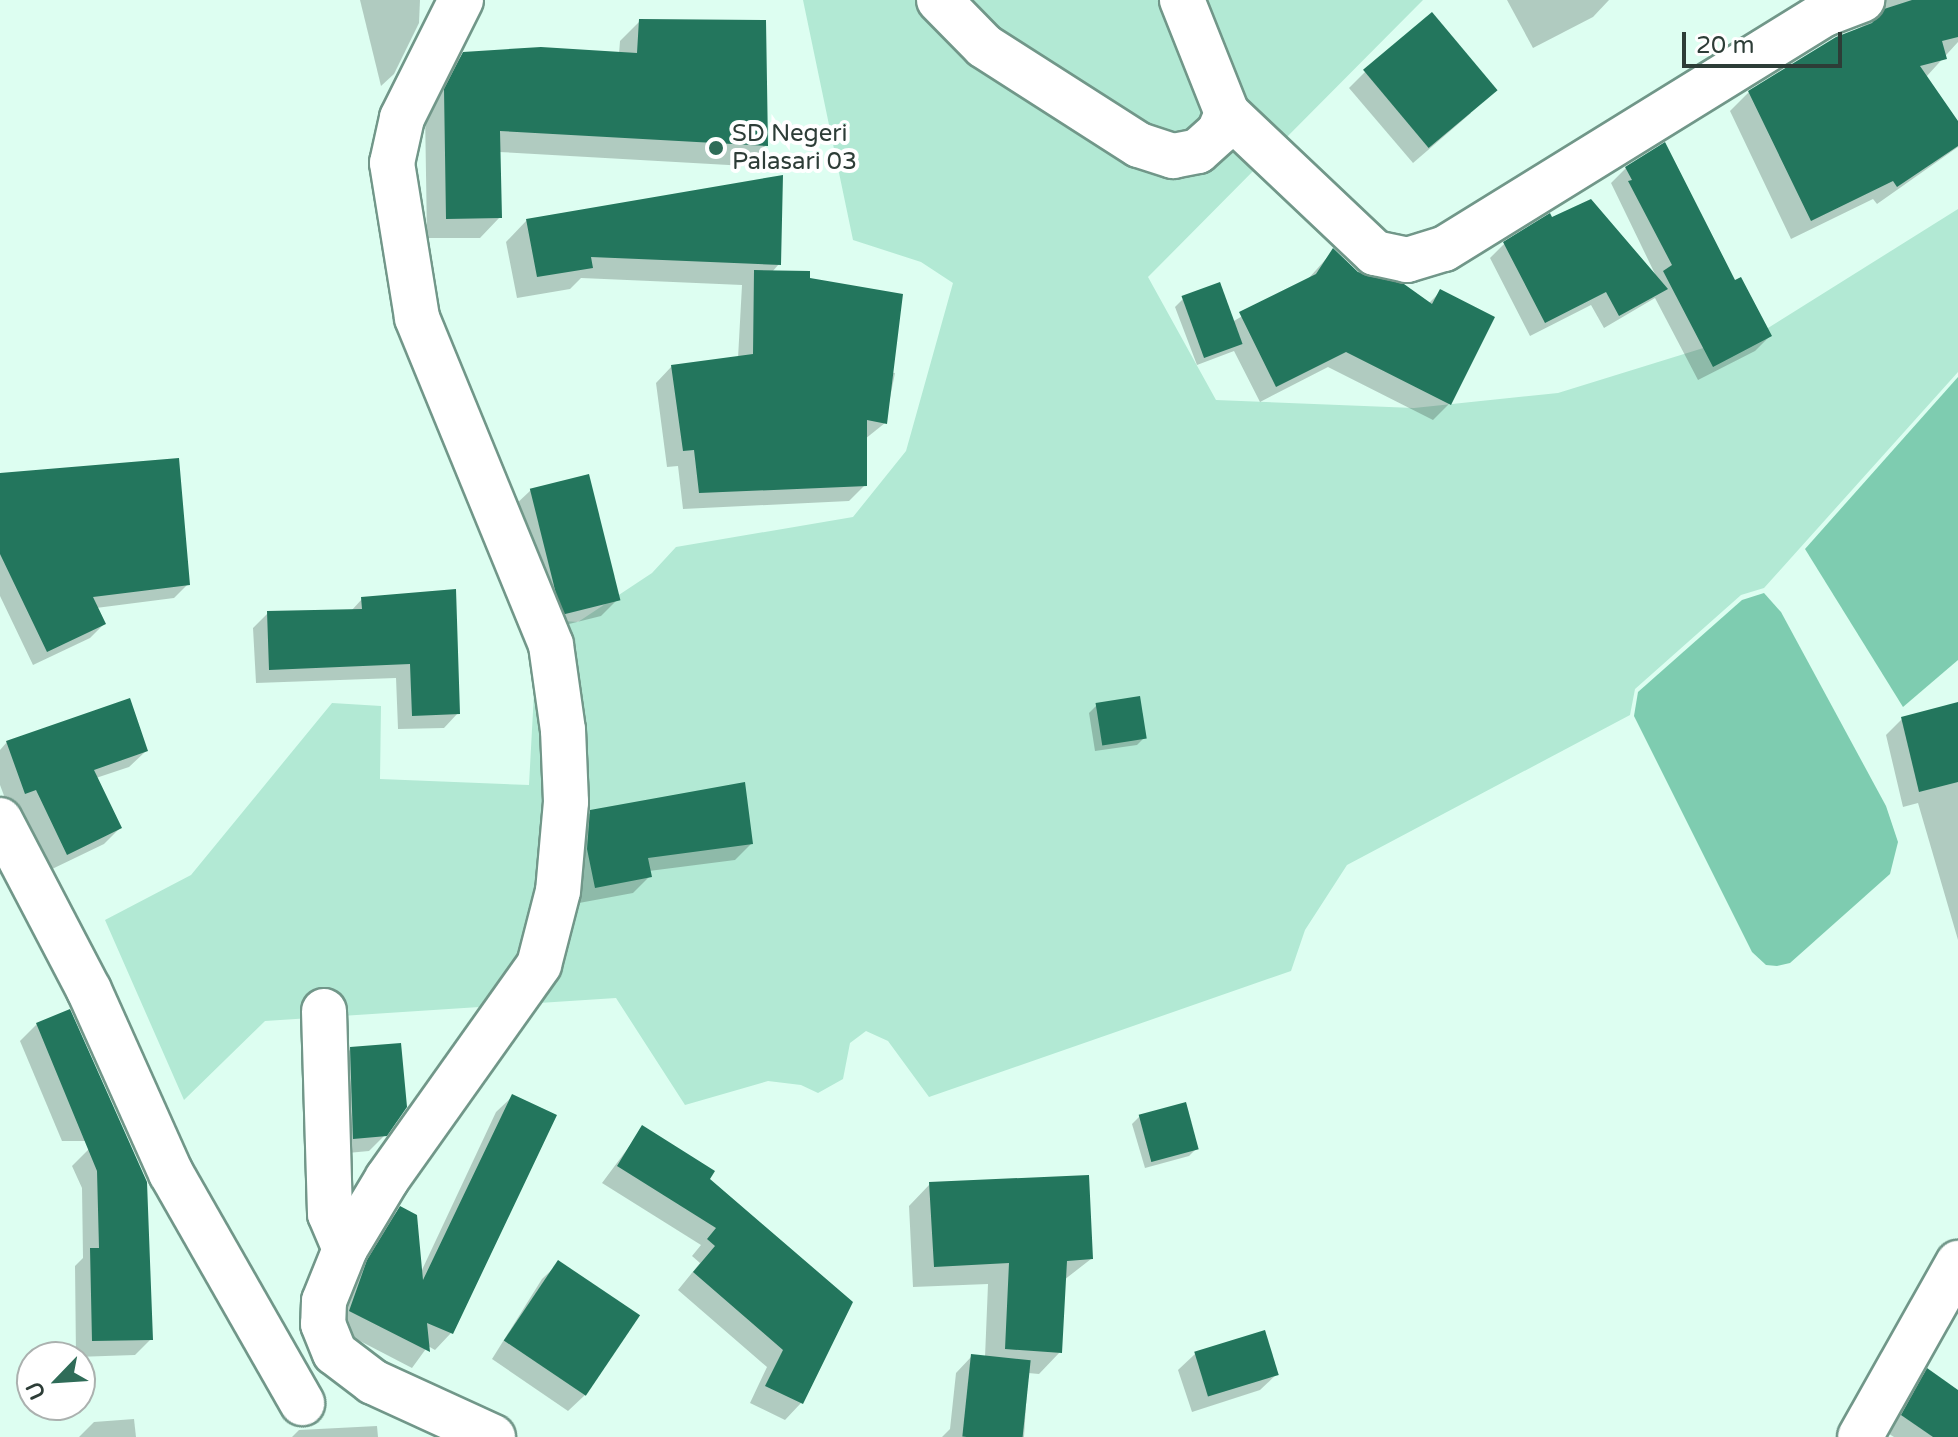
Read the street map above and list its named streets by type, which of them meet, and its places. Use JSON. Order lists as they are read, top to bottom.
{
  "places": ["SD Negeri Palasari 03"],
  "scale_bar": "20 m",
  "north": "bottom left"
}
